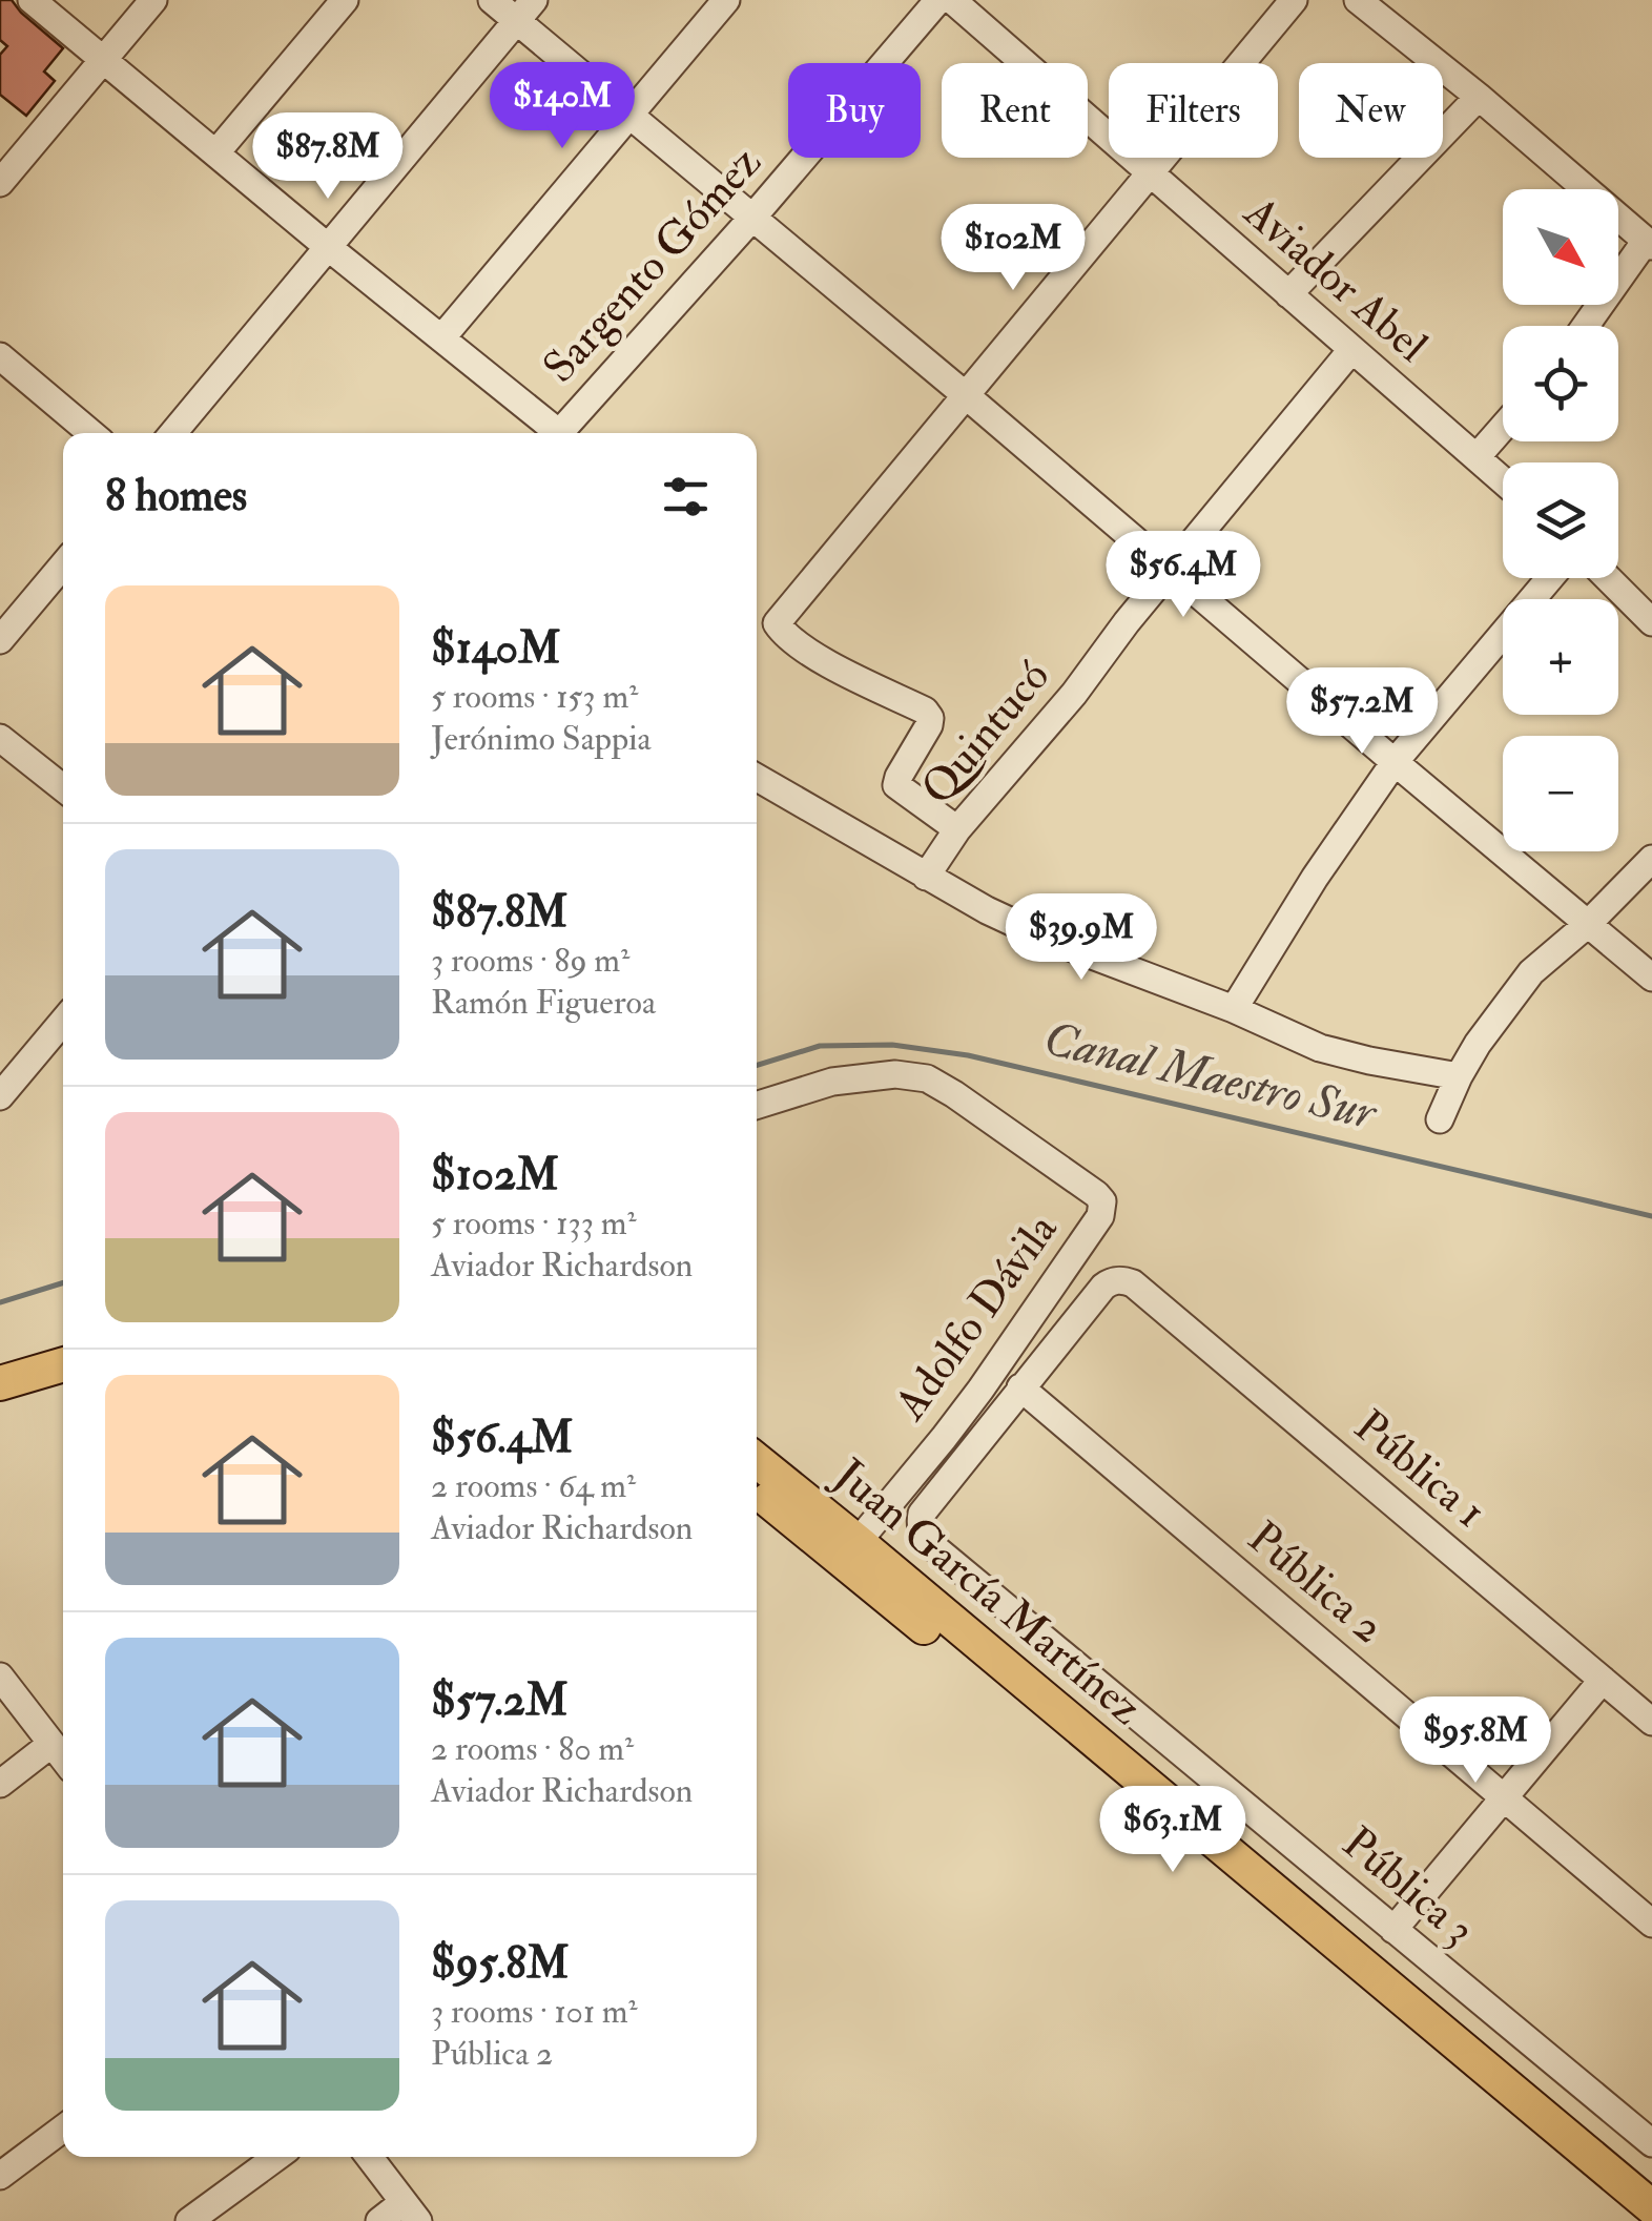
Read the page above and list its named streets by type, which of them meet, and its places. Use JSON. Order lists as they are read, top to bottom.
{
  "streets": {
    "main road": ["Juan García Martínez"],
    "street": [
      "Sargento Gómez",
      "Aviador Abel",
      "Quintucó",
      "Adolfo Dávila",
      "Pública 1",
      "Pública 2",
      "Pública 3"
    ]
  },
  "crossings": [
    ["Aviador Abel", "Quintucó"],
    ["Adolfo Dávila", "Juan García Martínez"],
    ["Pública 1", "Pública 2"],
    ["Pública 1", "Pública 3"],
    ["Pública 2", "Pública 3"]
  ],
  "water": ["Canal Maestro Sur"],
  "north": "bottom right",
  "page": {
    "price": [
      "$140M",
      "$87.8M",
      "$102M",
      "$56.4M",
      "$57.2M",
      "$39.9M",
      "$95.8M",
      "$63.1M"
    ],
    "chip": [
      "Buy",
      "Rent",
      "Filters",
      "New"
    ],
    "map_buttons": ["+", "−"],
    "heading": "8 homes",
    "list": [
      {
        "name": "$140M",
        "note": "5 rooms · 153 m² · Jerónimo Sappia"
      },
      {
        "name": "$87.8M",
        "note": "3 rooms · 89 m² · Ramón Figueroa"
      },
      {
        "name": "$102M",
        "note": "5 rooms · 133 m² · Aviador Richardson"
      },
      {
        "name": "$56.4M",
        "note": "2 rooms · 64 m² · Aviador Richardson"
      },
      {
        "name": "$57.2M",
        "note": "2 rooms · 80 m² · Aviador Richardson"
      },
      {
        "name": "$95.8M",
        "note": "3 rooms · 101 m² · Pública 2"
      }
    ]
  }
}
